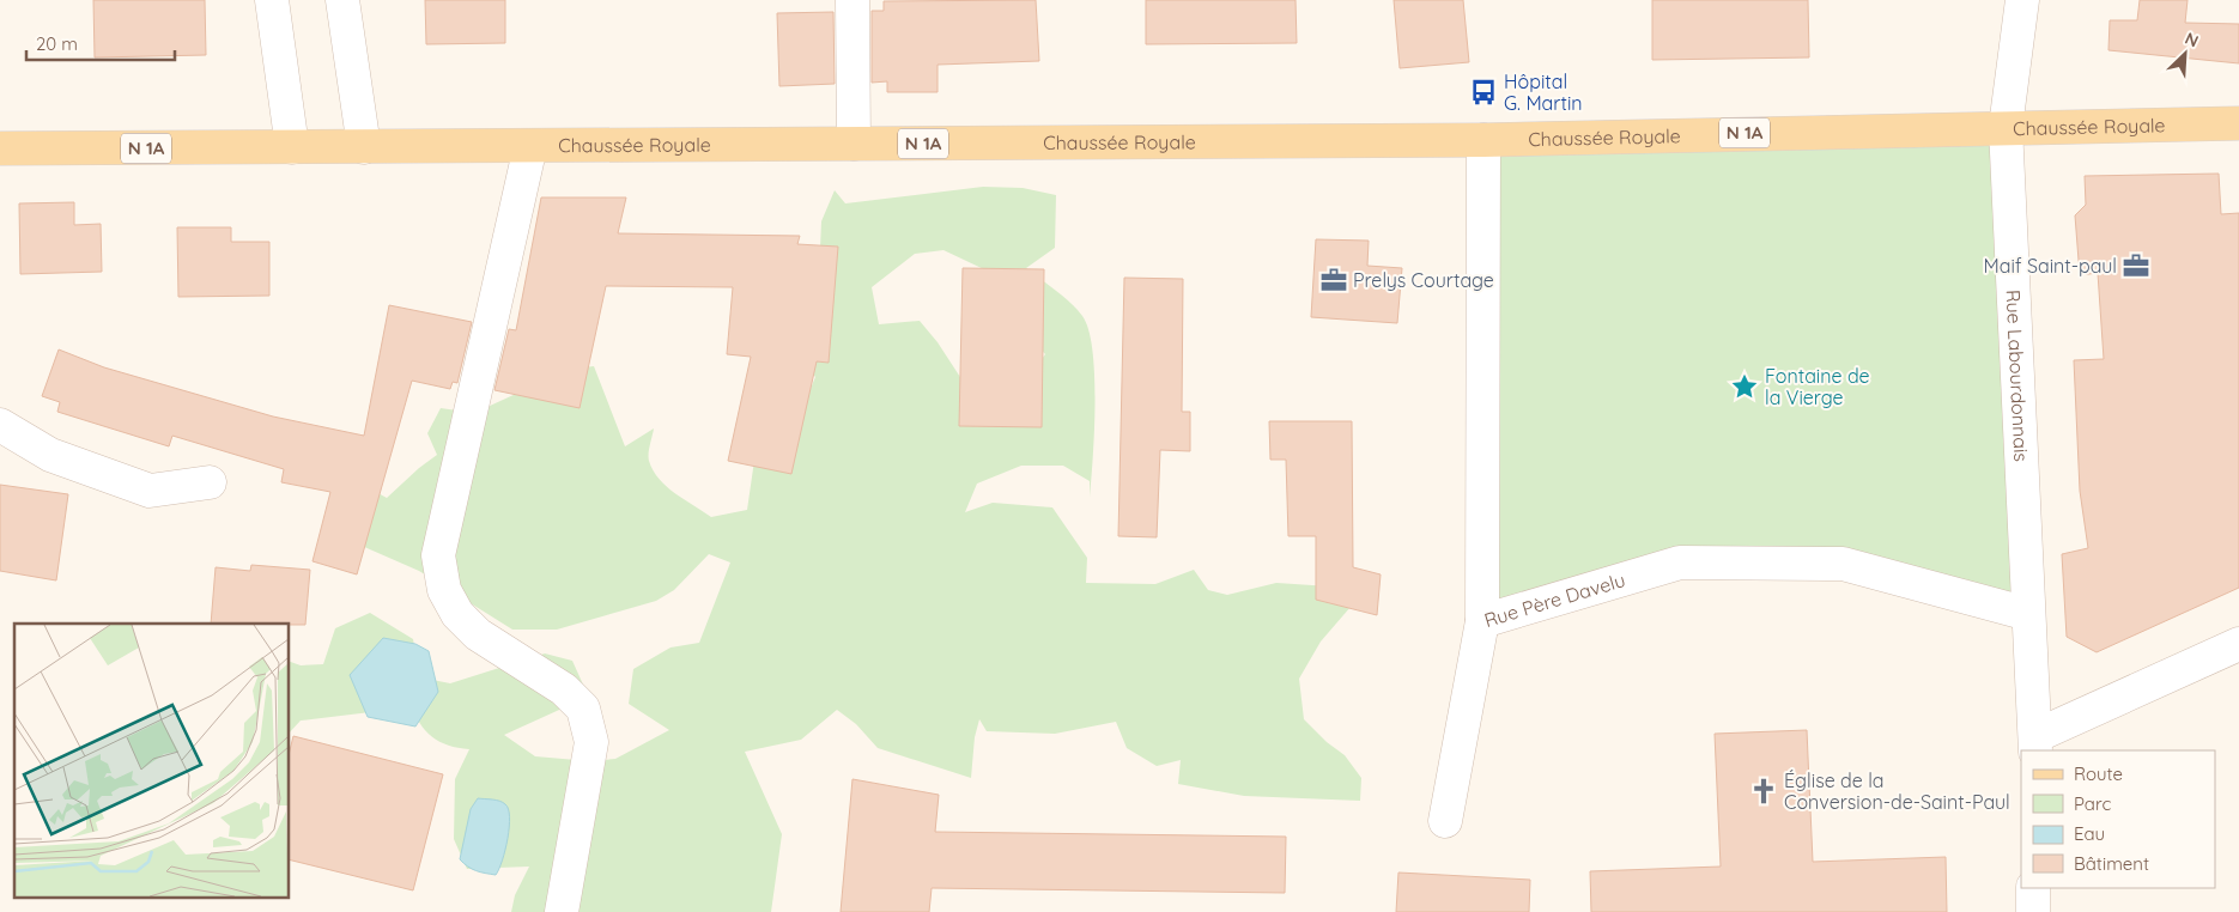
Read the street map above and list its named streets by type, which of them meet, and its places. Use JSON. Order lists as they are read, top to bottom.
{
  "streets": {
    "main road": ["Chaussée Royale", "N 1A"],
    "street": ["Rue Labourdonnais", "Rue Père Davelu"]
  },
  "crossings": [
    ["Chaussée Royale", "Rue Labourdonnais"],
    ["Chaussée Royale", "Rue Père Davelu"],
    ["Rue Labourdonnais", "Rue Père Davelu"]
  ],
  "places": {
    "bus stop": ["Hôpital G. Martin"],
    "office": ["Maif Saint-paul", "Prelys Courtage"],
    "place": ["Fontaine de la Vierge"],
    "church": ["Église de la Conversion-de-Saint-Paul"]
  },
  "legend": [
    "Route",
    "Parc",
    "Eau",
    "Bâtiment"
  ],
  "scale_bar": "20 m",
  "north": "top right"
}
